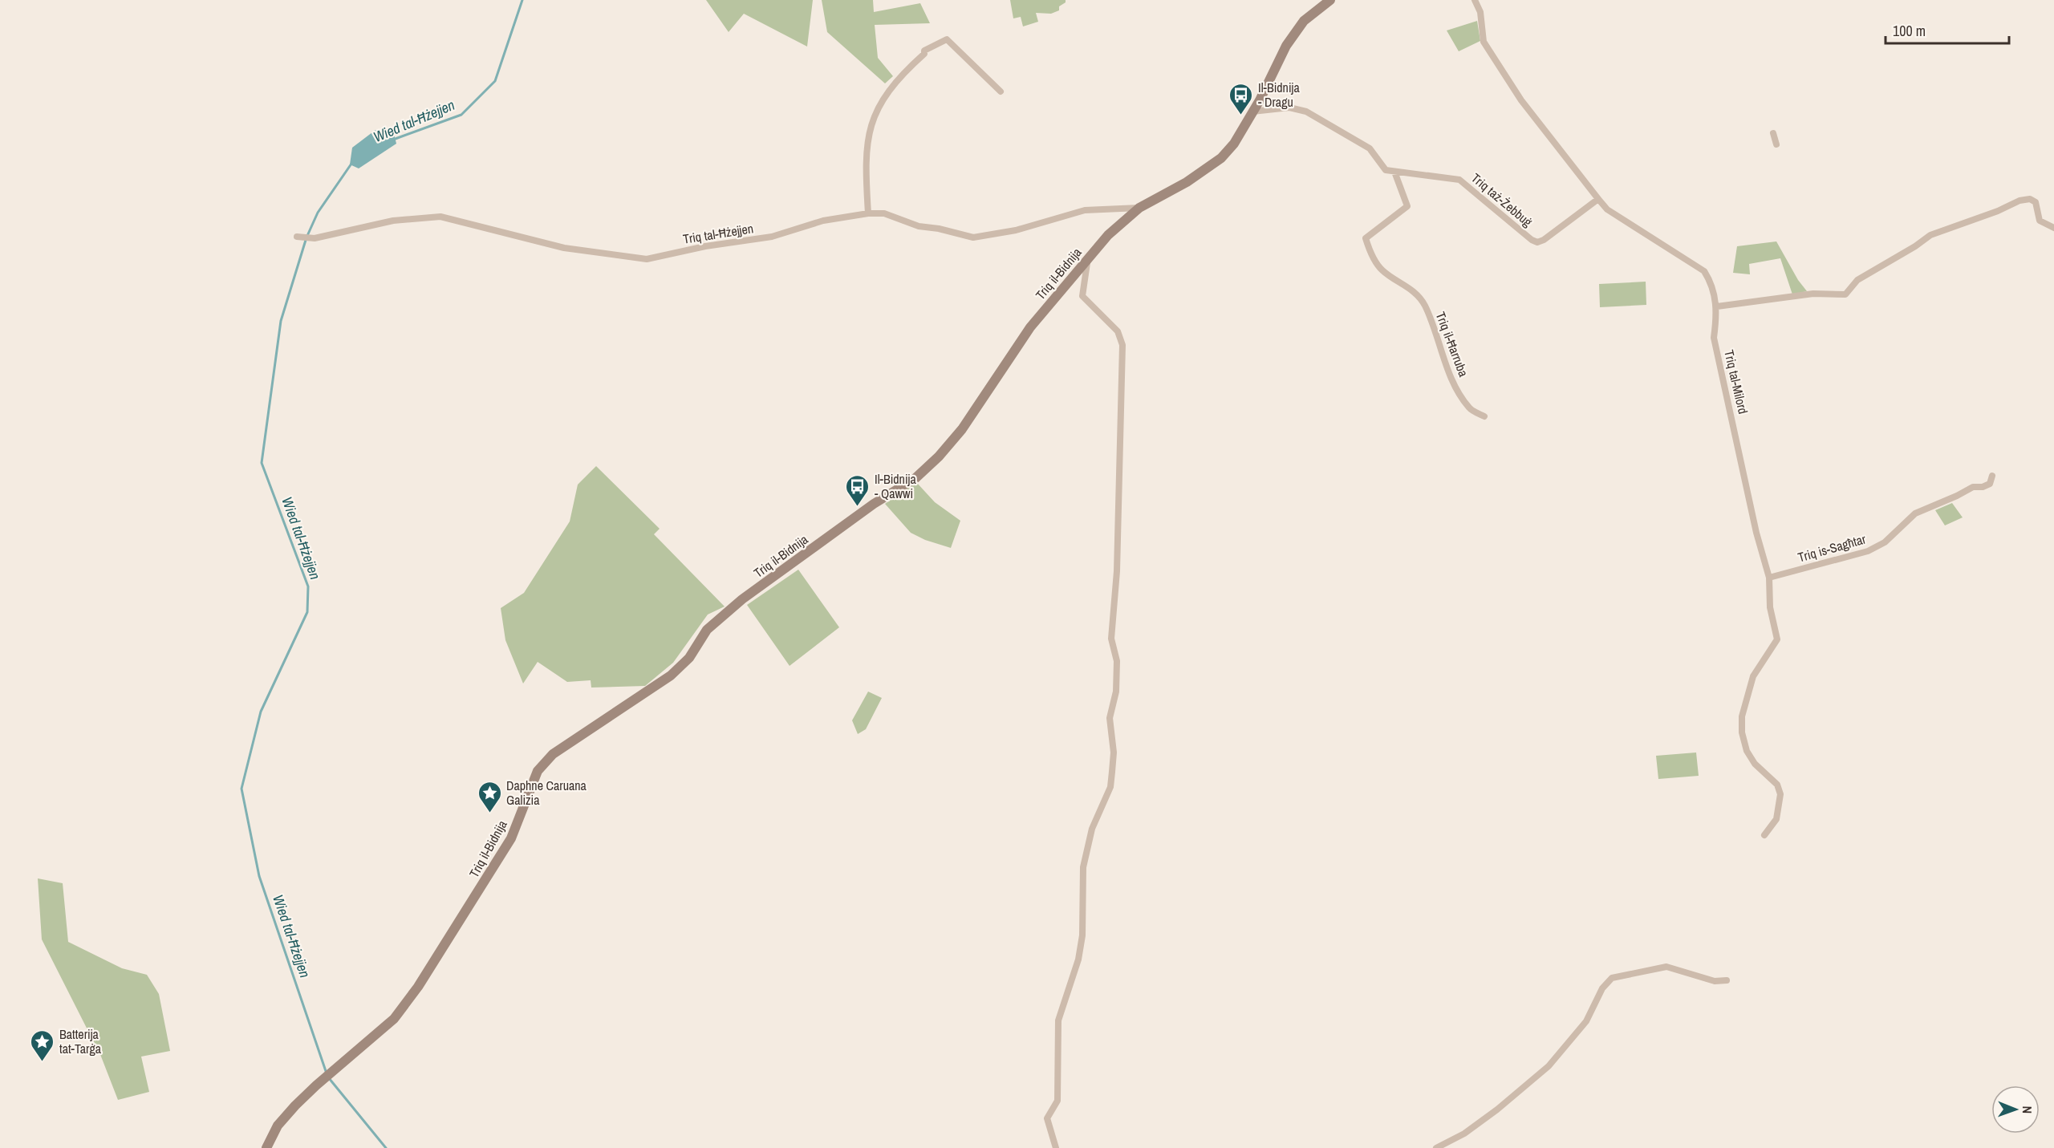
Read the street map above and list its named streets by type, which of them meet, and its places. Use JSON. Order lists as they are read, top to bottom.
{
  "streets": {
    "street": [
      "Triq taż-Żebbuġ",
      "Triq tal-Ħżejjen",
      "Triq il-Bidnija",
      "Triq il-Ħarruba",
      "Triq tal-Milord",
      "Triq is-Sagħtar"
    ]
  },
  "crossings": [
    ["Triq taż-Żebbuġ", "Triq il-Ħarruba"],
    ["Triq taż-Żebbuġ", "Triq tal-Milord"],
    ["Triq tal-Ħżejjen", "Triq il-Bidnija"],
    ["Triq tal-Milord", "Triq is-Sagħtar"]
  ],
  "water": ["Wied tal-Ħżejjen"],
  "places": {
    "bus stop": ["Il-Bidnija - Dragu", "Il-Bidnija - Qawwi"],
    "place": ["Daphne Caruana Galizia", "Batterija tat-Tarġa"]
  },
  "scale_bar": "100 m",
  "north": "right"
}
